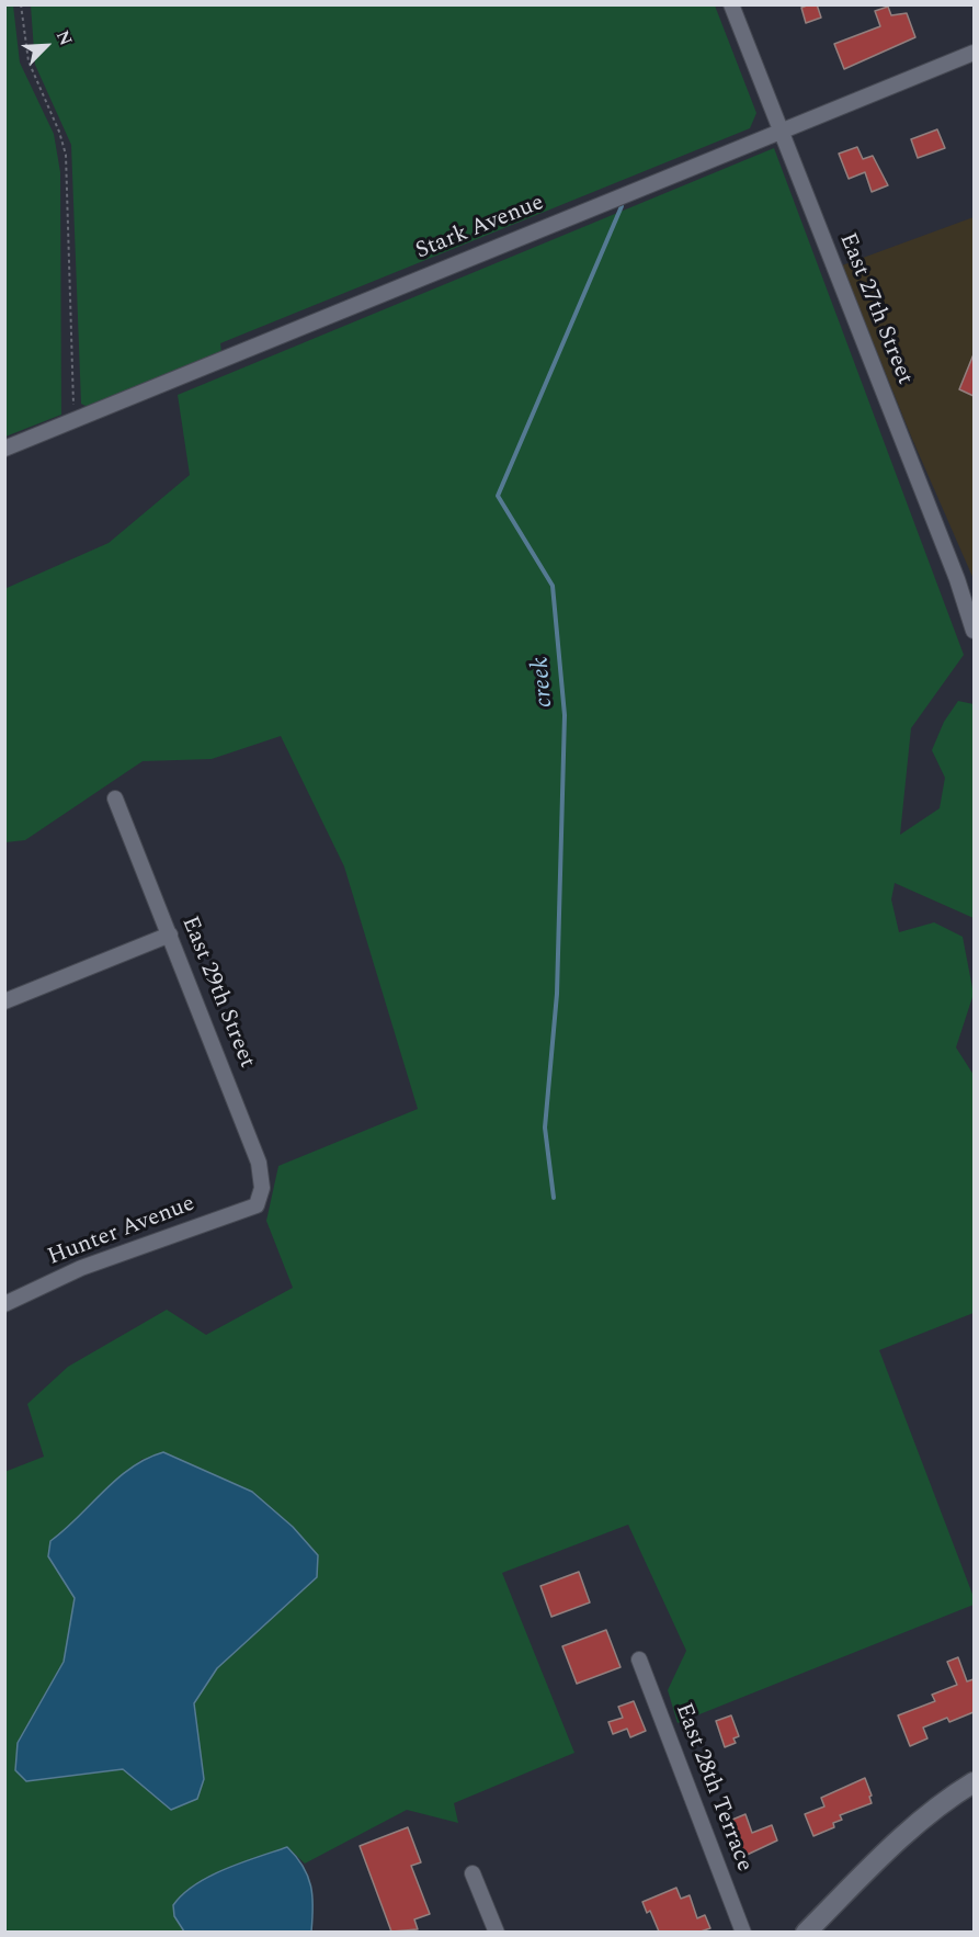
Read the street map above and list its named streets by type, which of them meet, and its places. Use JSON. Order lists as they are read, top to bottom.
{
  "streets": {
    "street": [
      "Stark Avenue",
      "East 27th Street",
      "East 29th Street",
      "Hunter Avenue",
      "East 28th Terrace"
    ]
  },
  "crossings": [
    ["Stark Avenue", "East 27th Street"],
    ["East 29th Street", "Hunter Avenue"]
  ],
  "water": ["creek"],
  "north": "top right"
}
